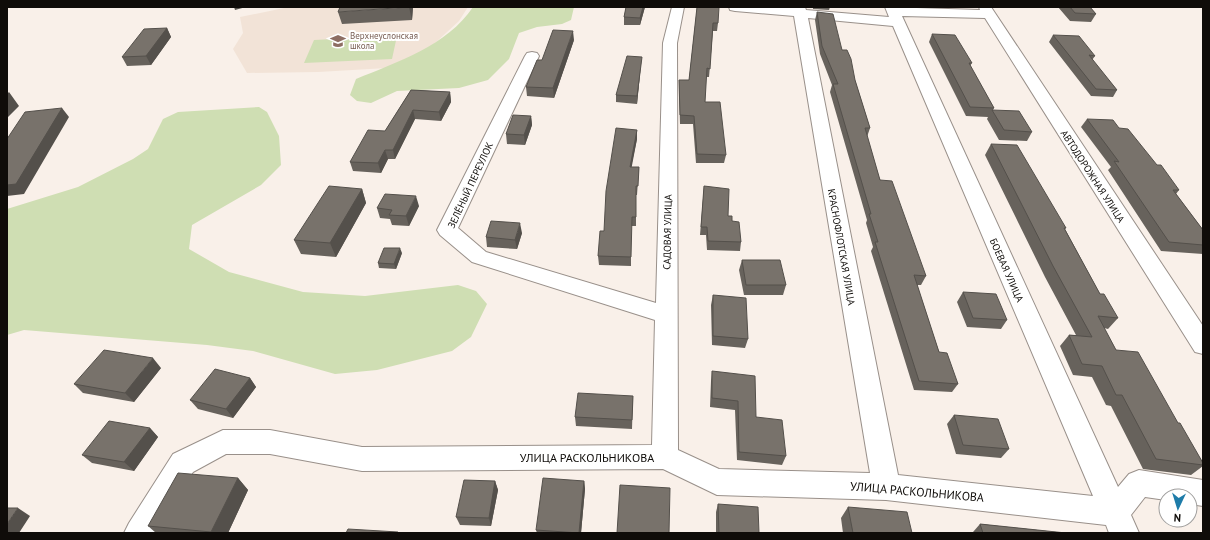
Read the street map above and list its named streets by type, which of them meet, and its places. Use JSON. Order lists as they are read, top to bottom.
{
  "streets": {
    "street": [
      "АВТОДОРОЖНАЯ УЛИЦА",
      "ЗЕЛЁНЫЙ ПЕРЕУЛОК",
      "САДОВАЯ УЛИЦА",
      "КРАСНОФЛОТСКАЯ УЛИЦА",
      "БОЕВАЯ УЛИЦА",
      "УЛИЦА РАСКОЛЬНИКОВА"
    ]
  },
  "crossings": [
    ["ЗЕЛЁНЫЙ ПЕРЕУЛОК", "САДОВАЯ УЛИЦА"],
    ["САДОВАЯ УЛИЦА", "УЛИЦА РАСКОЛЬНИКОВА"],
    ["КРАСНОФЛОТСКАЯ УЛИЦА", "УЛИЦА РАСКОЛЬНИКОВА"],
    ["БОЕВАЯ УЛИЦА", "УЛИЦА РАСКОЛЬНИКОВА"]
  ],
  "places": {
    "school or university": ["Верхнеуслонская школа"]
  },
  "north": "bottom"
}
